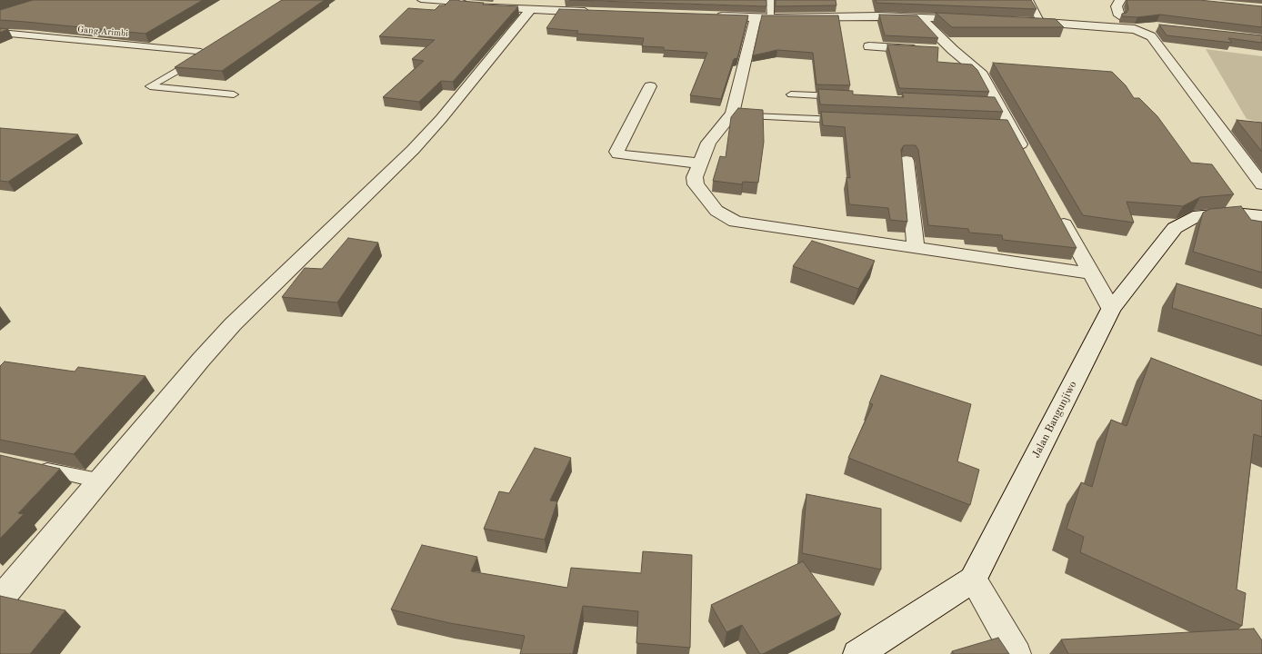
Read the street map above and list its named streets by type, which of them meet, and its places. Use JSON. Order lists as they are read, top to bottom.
{
  "streets": {
    "street": ["Jalan Bangunjiwo"],
    "lane": ["Gang Arimbi"]
  }
}
